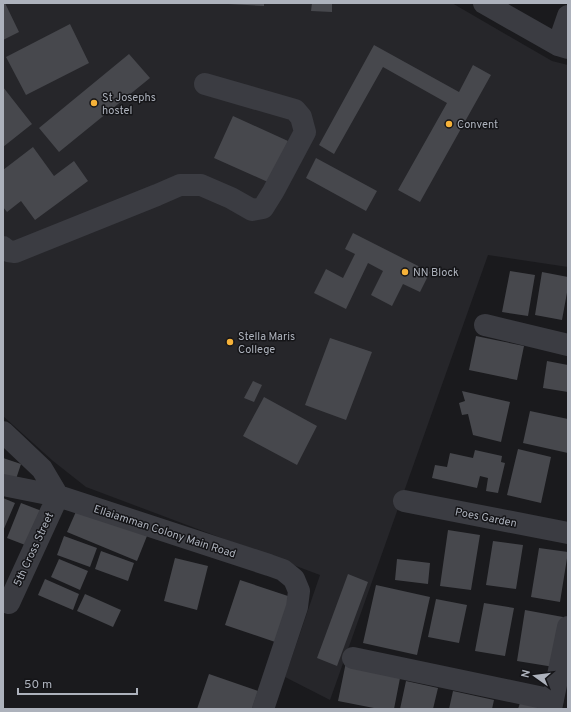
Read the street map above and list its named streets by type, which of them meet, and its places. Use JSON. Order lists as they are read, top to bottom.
{
  "streets": {
    "street": ["Poes Garden", "Ellaiamman Colony Main Road", "5th Cross Street"]
  },
  "crossings": [
    ["Ellaiamman Colony Main Road", "5th Cross Street"]
  ],
  "places": [
    "St Josephs hostel",
    "Convent",
    "NN Block",
    "Stella Maris College"
  ],
  "scale_bar": "50 m",
  "north": "left"
}
